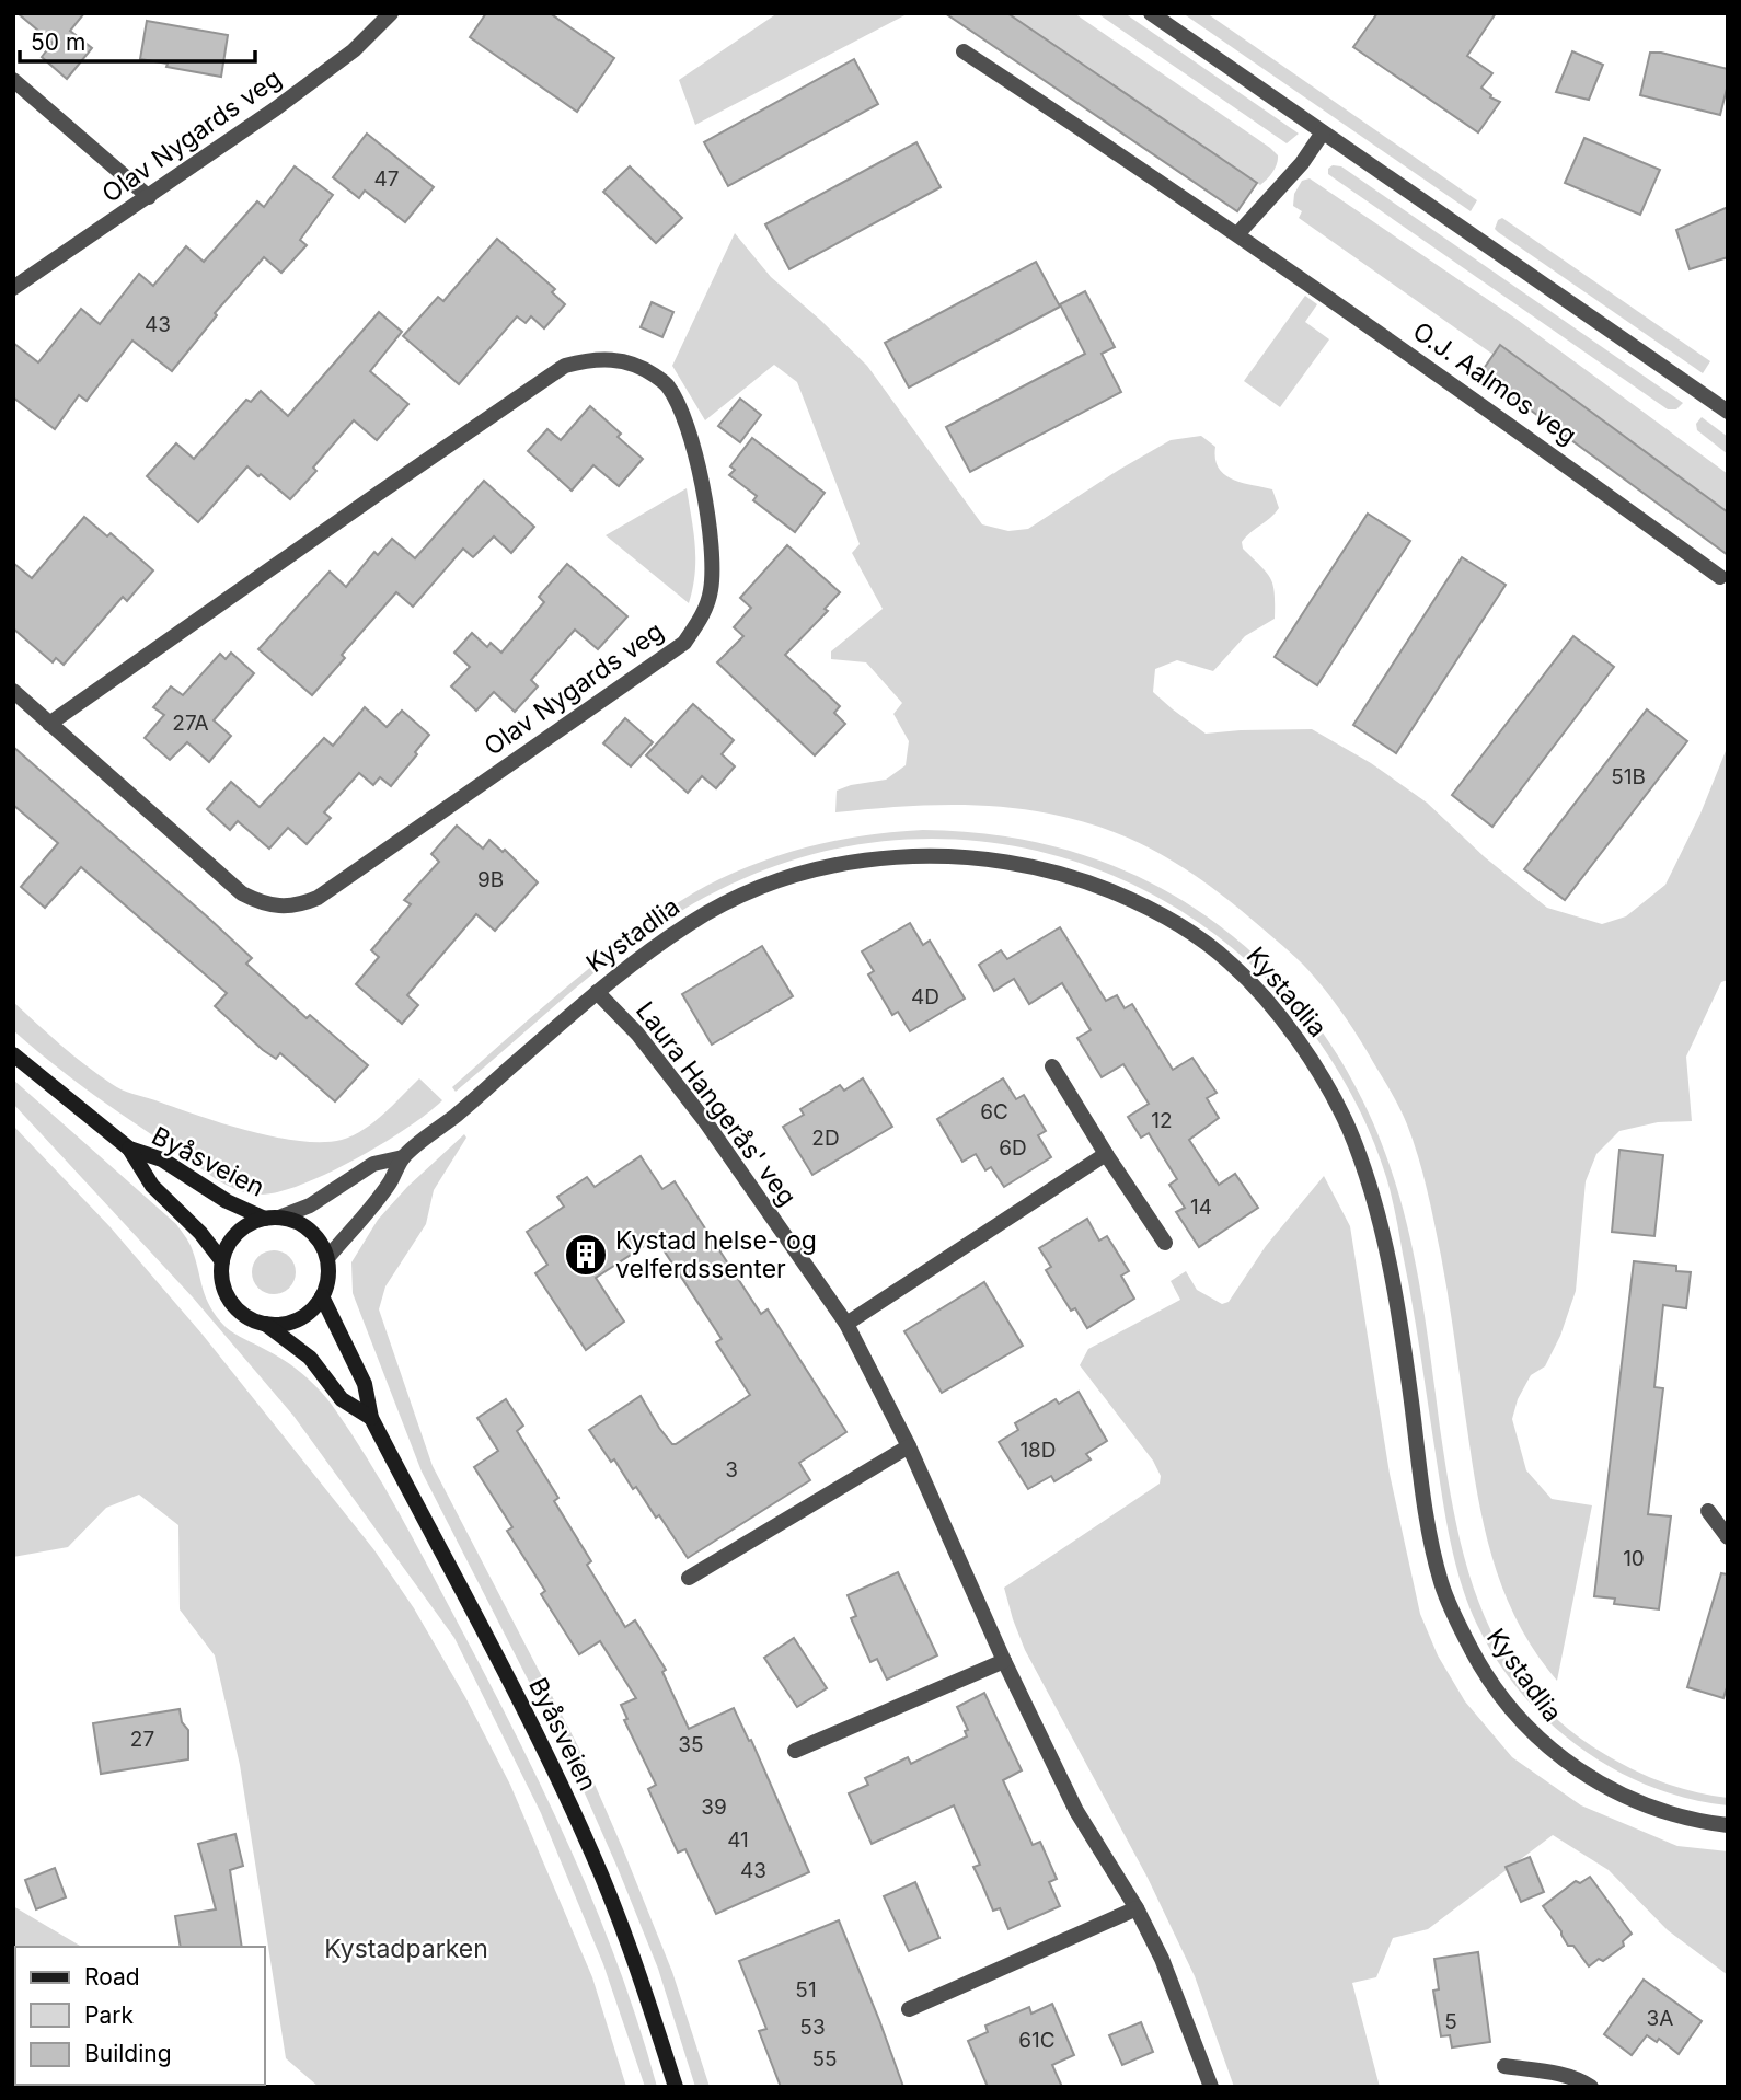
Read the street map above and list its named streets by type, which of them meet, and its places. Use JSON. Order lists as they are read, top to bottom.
{
  "streets": {
    "main road": ["Byåsveien"],
    "street": [
      "Olav Nygards veg",
      "O.J. Aalmos veg",
      "Kystadlia",
      "Laura Hangerås' veg"
    ]
  },
  "crossings": [
    ["Kystadlia", "Laura Hangerås' veg"],
    ["Kystadlia", "Byåsveien"]
  ],
  "parks": ["Kystadparken"],
  "places": {
    "building": ["Kystad helse- og velferdssenter"]
  },
  "house_numbers": [
    "47",
    "43",
    "27A",
    "51B",
    "9B",
    "4D",
    "6C",
    "12",
    "2D",
    "6D",
    "14",
    "18D",
    "3",
    "10",
    "27",
    "35",
    "39",
    "41",
    "43",
    "51",
    "3A",
    "5",
    "53",
    "61C",
    "55"
  ],
  "legend": ["Road", "Park", "Building"],
  "scale_bar": "50 m"
}
